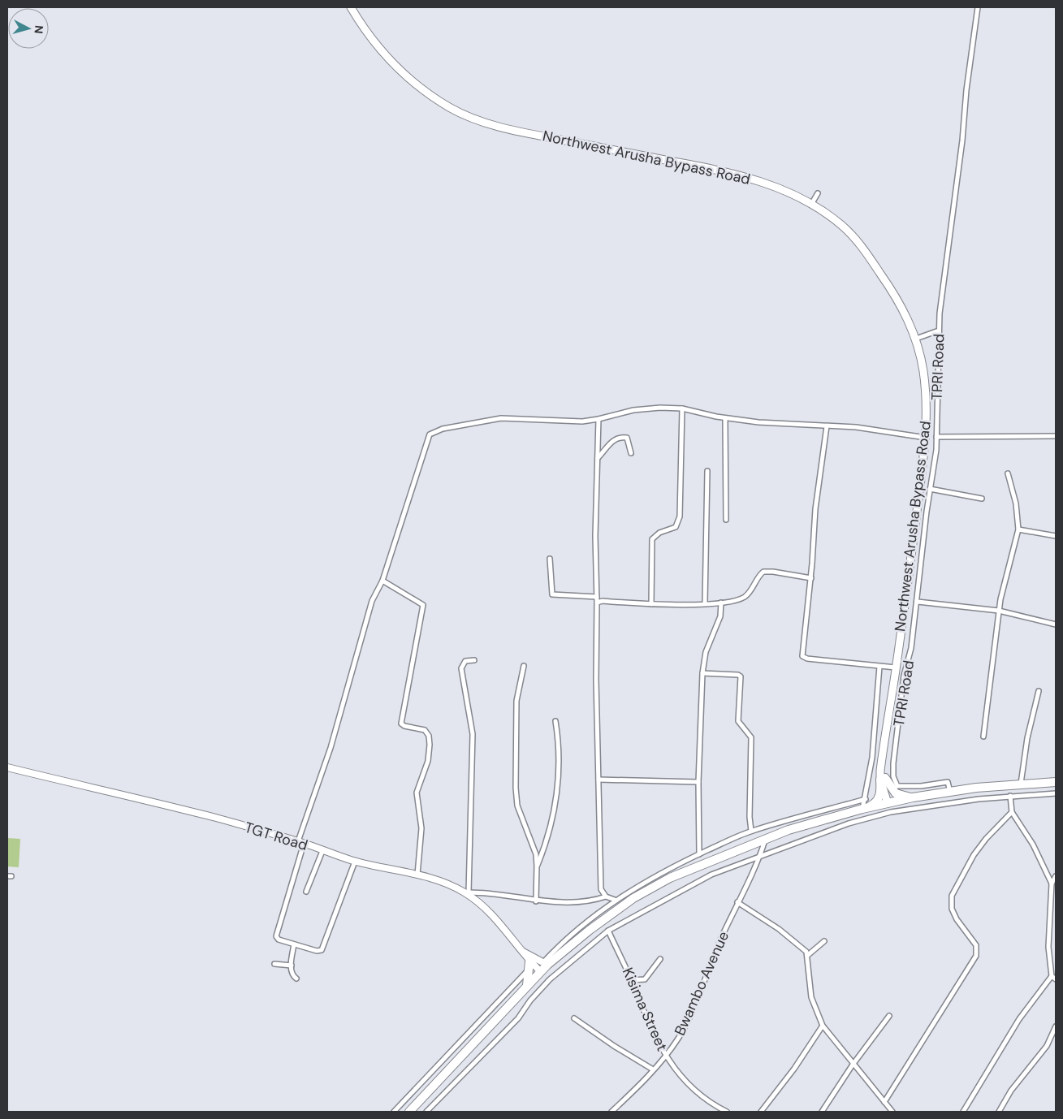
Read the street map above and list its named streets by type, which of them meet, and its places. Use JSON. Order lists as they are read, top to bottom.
{
  "streets": {
    "main road": ["Northwest Arusha Bypass Road"],
    "street": [
      "TPRI Road",
      "TGT Road",
      "Bwambo Avenue",
      "Kisima Street"
    ]
  },
  "crossings": [
    ["Bwambo Avenue", "Kisima Street"]
  ],
  "north": "right"
}
